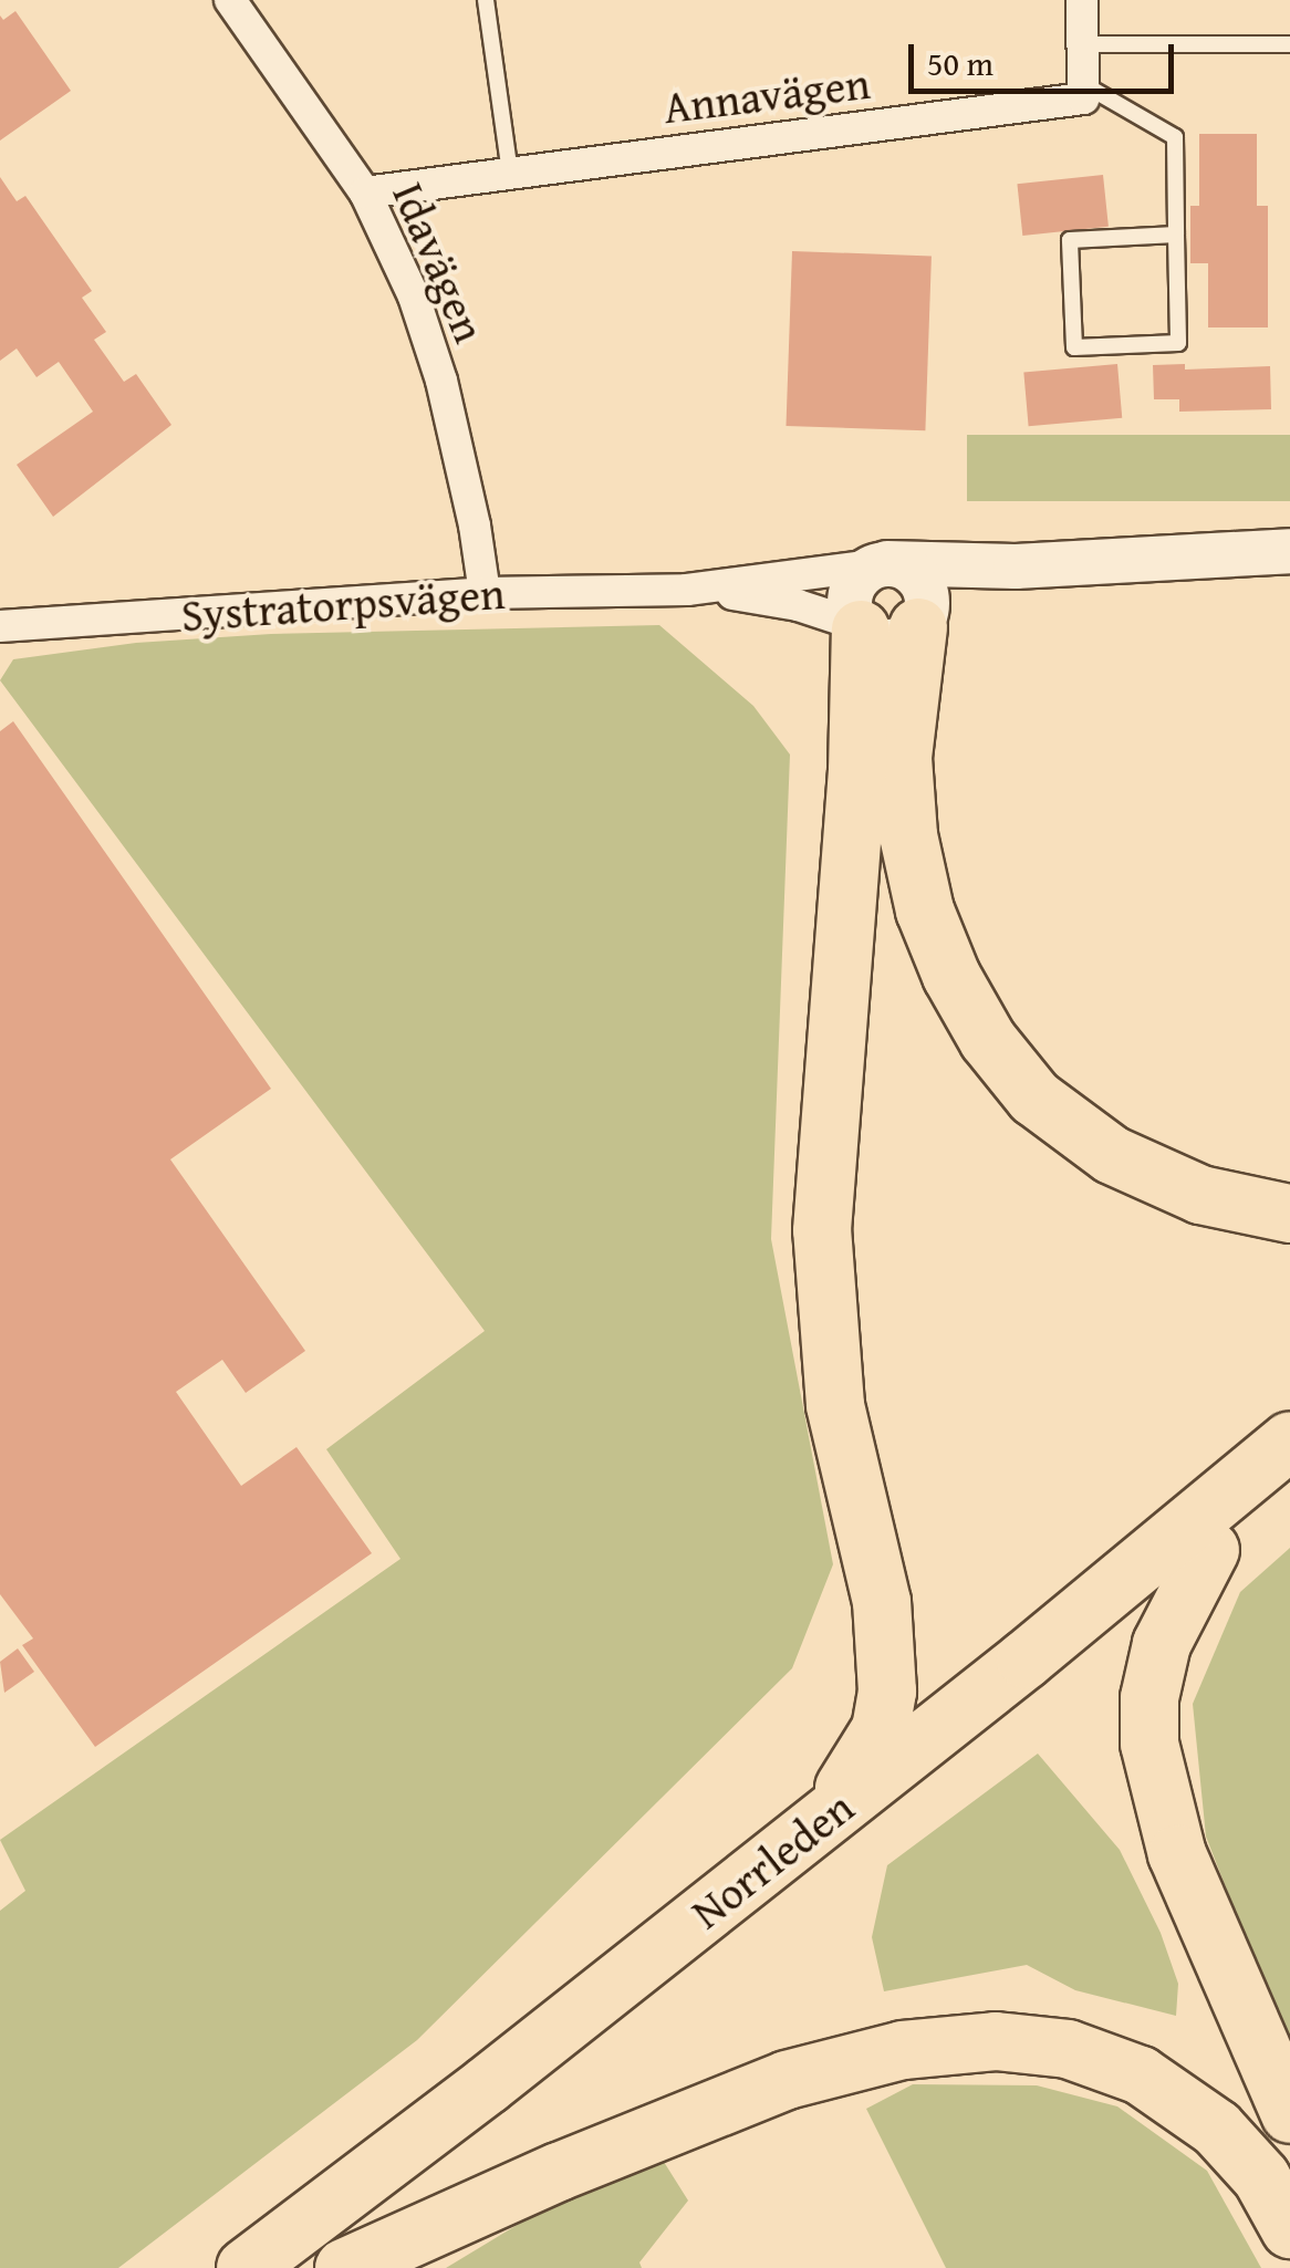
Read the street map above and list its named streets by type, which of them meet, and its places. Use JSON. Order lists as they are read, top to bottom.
{
  "streets": {
    "highway": ["Norrleden"],
    "street": ["Annavägen", "Idavägen", "Systratorpsvägen"]
  },
  "crossings": [
    ["Annavägen", "Idavägen"],
    ["Idavägen", "Systratorpsvägen"]
  ],
  "scale_bar": "50 m"
}
